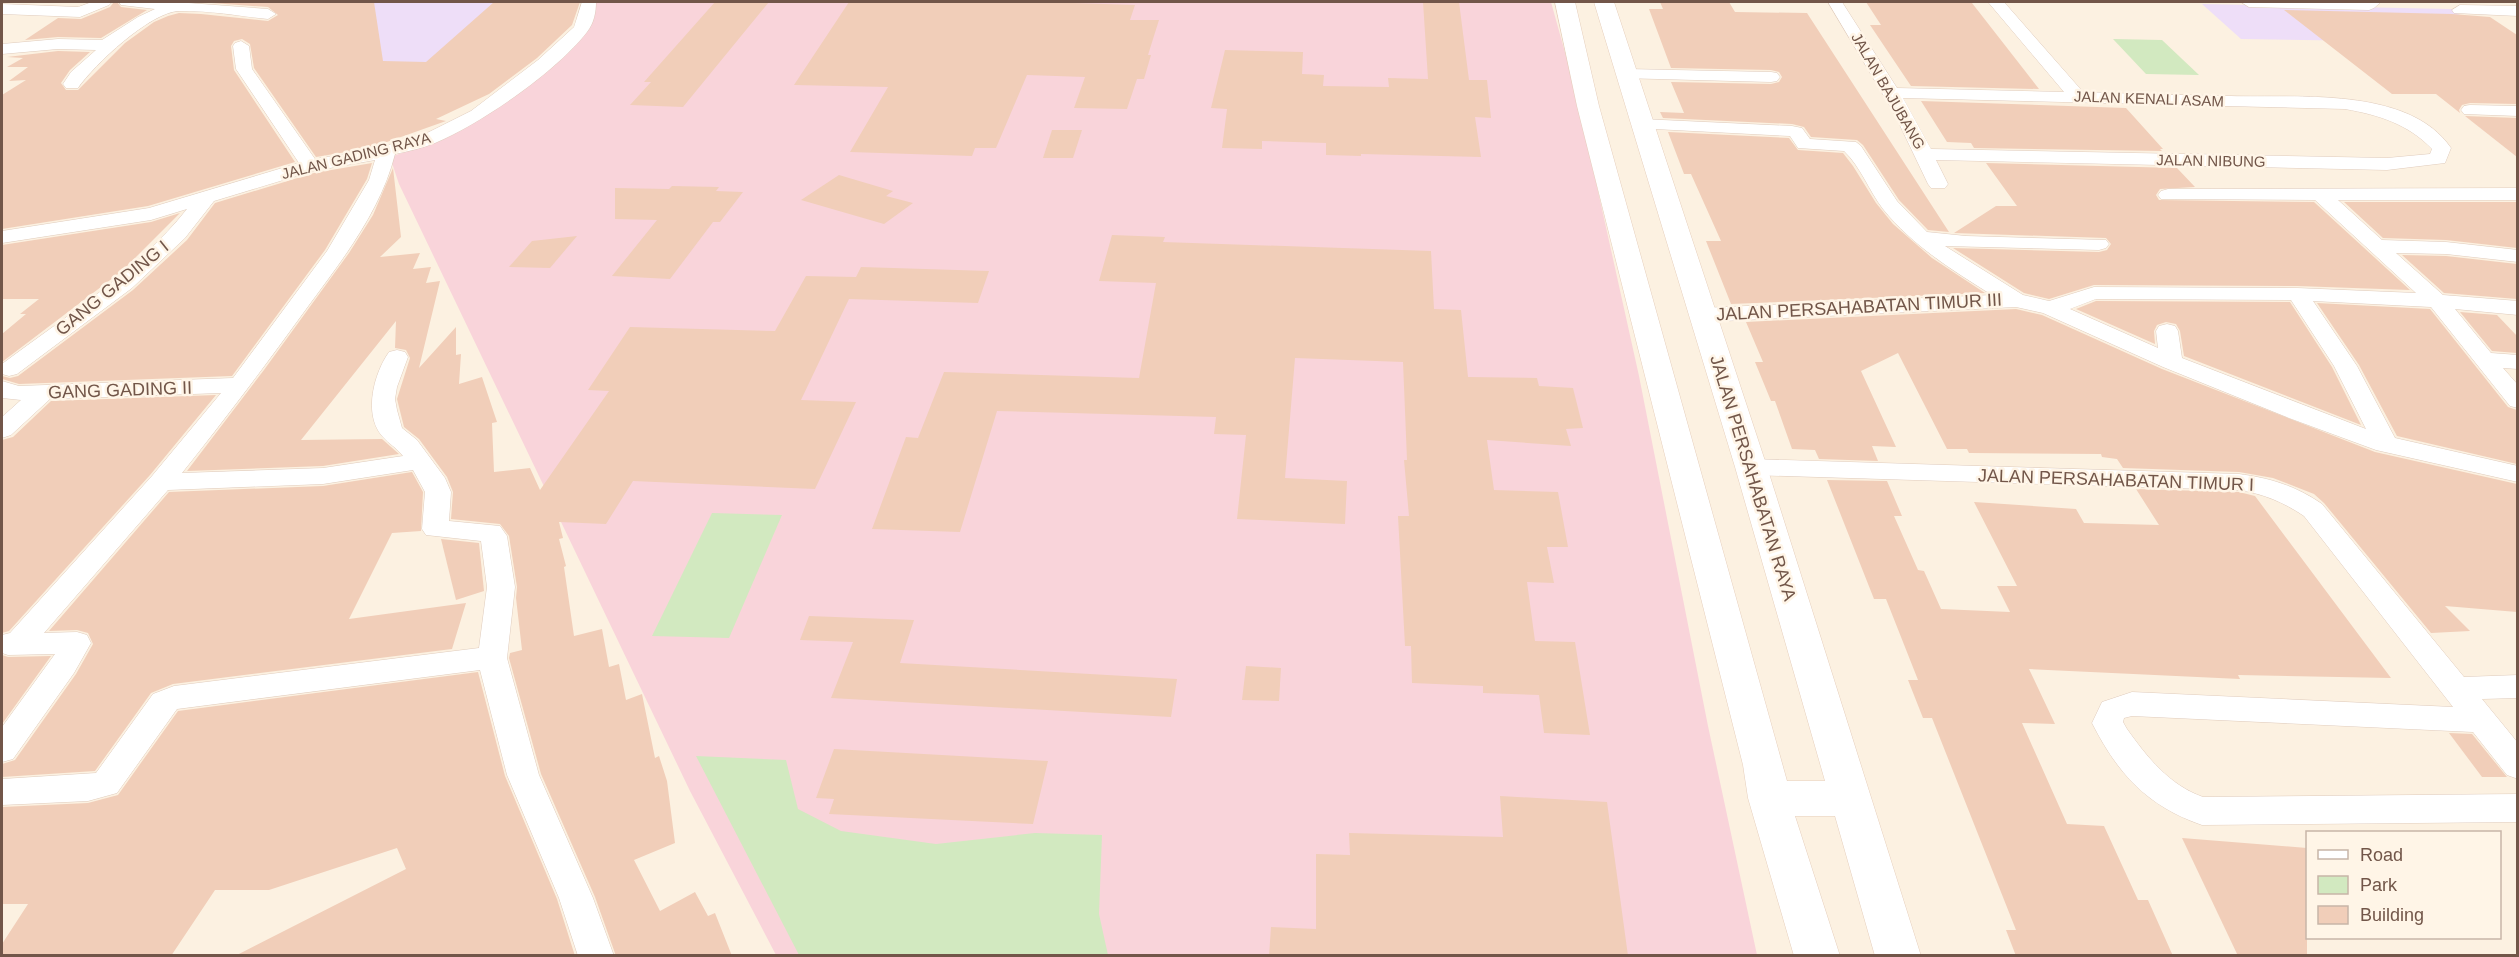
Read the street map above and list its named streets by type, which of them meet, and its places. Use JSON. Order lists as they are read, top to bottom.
{
  "streets": {
    "street": [
      "JALAN BAJUBANG",
      "JALAN KENALI ASAM",
      "JALAN GADING RAYA",
      "JALAN NIBUNG",
      "GANG GADING I",
      "JALAN PERSAHABATAN TIMUR III",
      "GANG GADING II",
      "JALAN PERSAHABATAN RAYA",
      "JALAN PERSAHABATAN TIMUR I"
    ]
  },
  "crossings": [
    ["JALAN BAJUBANG", "JALAN KENALI ASAM"],
    ["JALAN BAJUBANG", "JALAN NIBUNG"],
    ["JALAN KENALI ASAM", "JALAN NIBUNG"],
    ["JALAN GADING RAYA", "GANG GADING I"],
    ["GANG GADING I", "GANG GADING II"],
    ["JALAN PERSAHABATAN TIMUR III", "JALAN PERSAHABATAN RAYA"],
    ["JALAN PERSAHABATAN RAYA", "JALAN PERSAHABATAN TIMUR I"]
  ],
  "legend": ["Road", "Park", "Building"]
}
